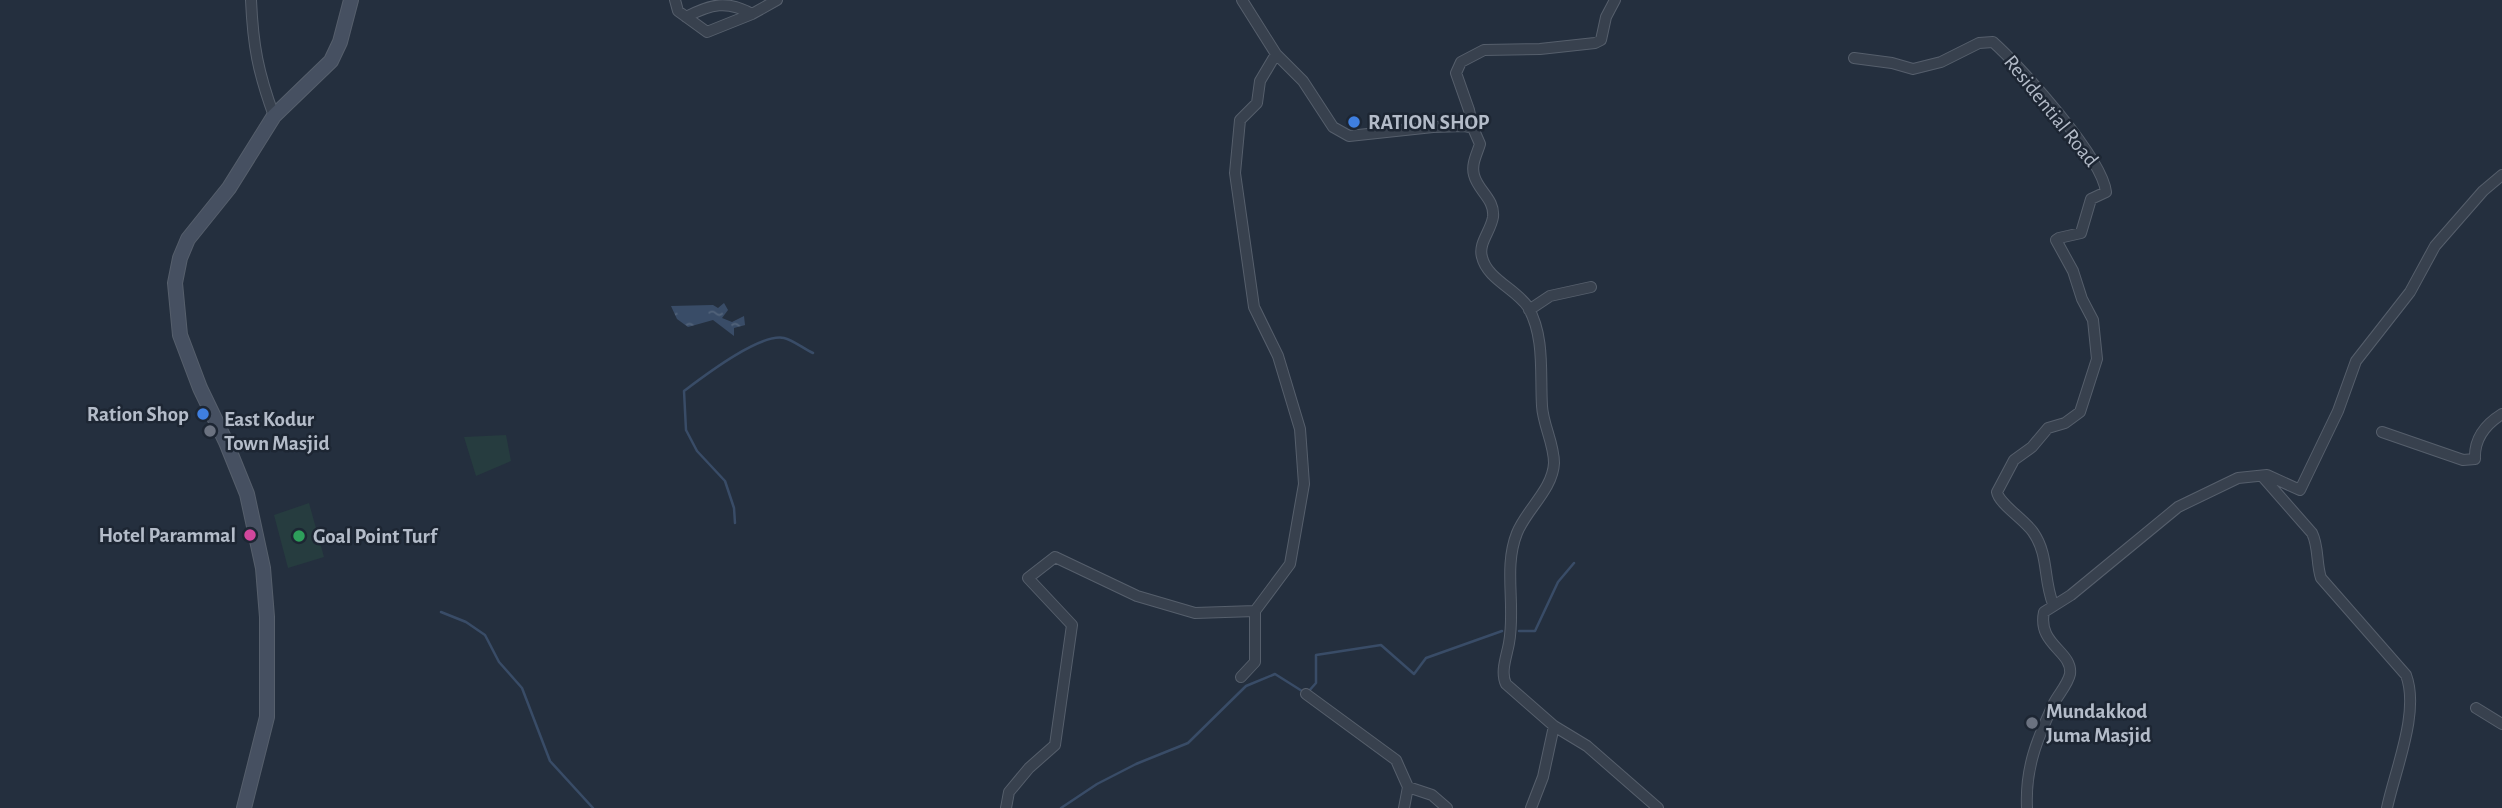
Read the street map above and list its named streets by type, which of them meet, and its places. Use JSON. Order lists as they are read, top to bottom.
{
  "streets": {
    "street": ["Residential Road"]
  },
  "places": [
    "RATION SHOP",
    "Ration Shop",
    "East Kodur Town Masjid",
    "Hotel Parammal",
    "Goal Point Turf",
    "Mundakkod Juma Masjid"
  ]
}
